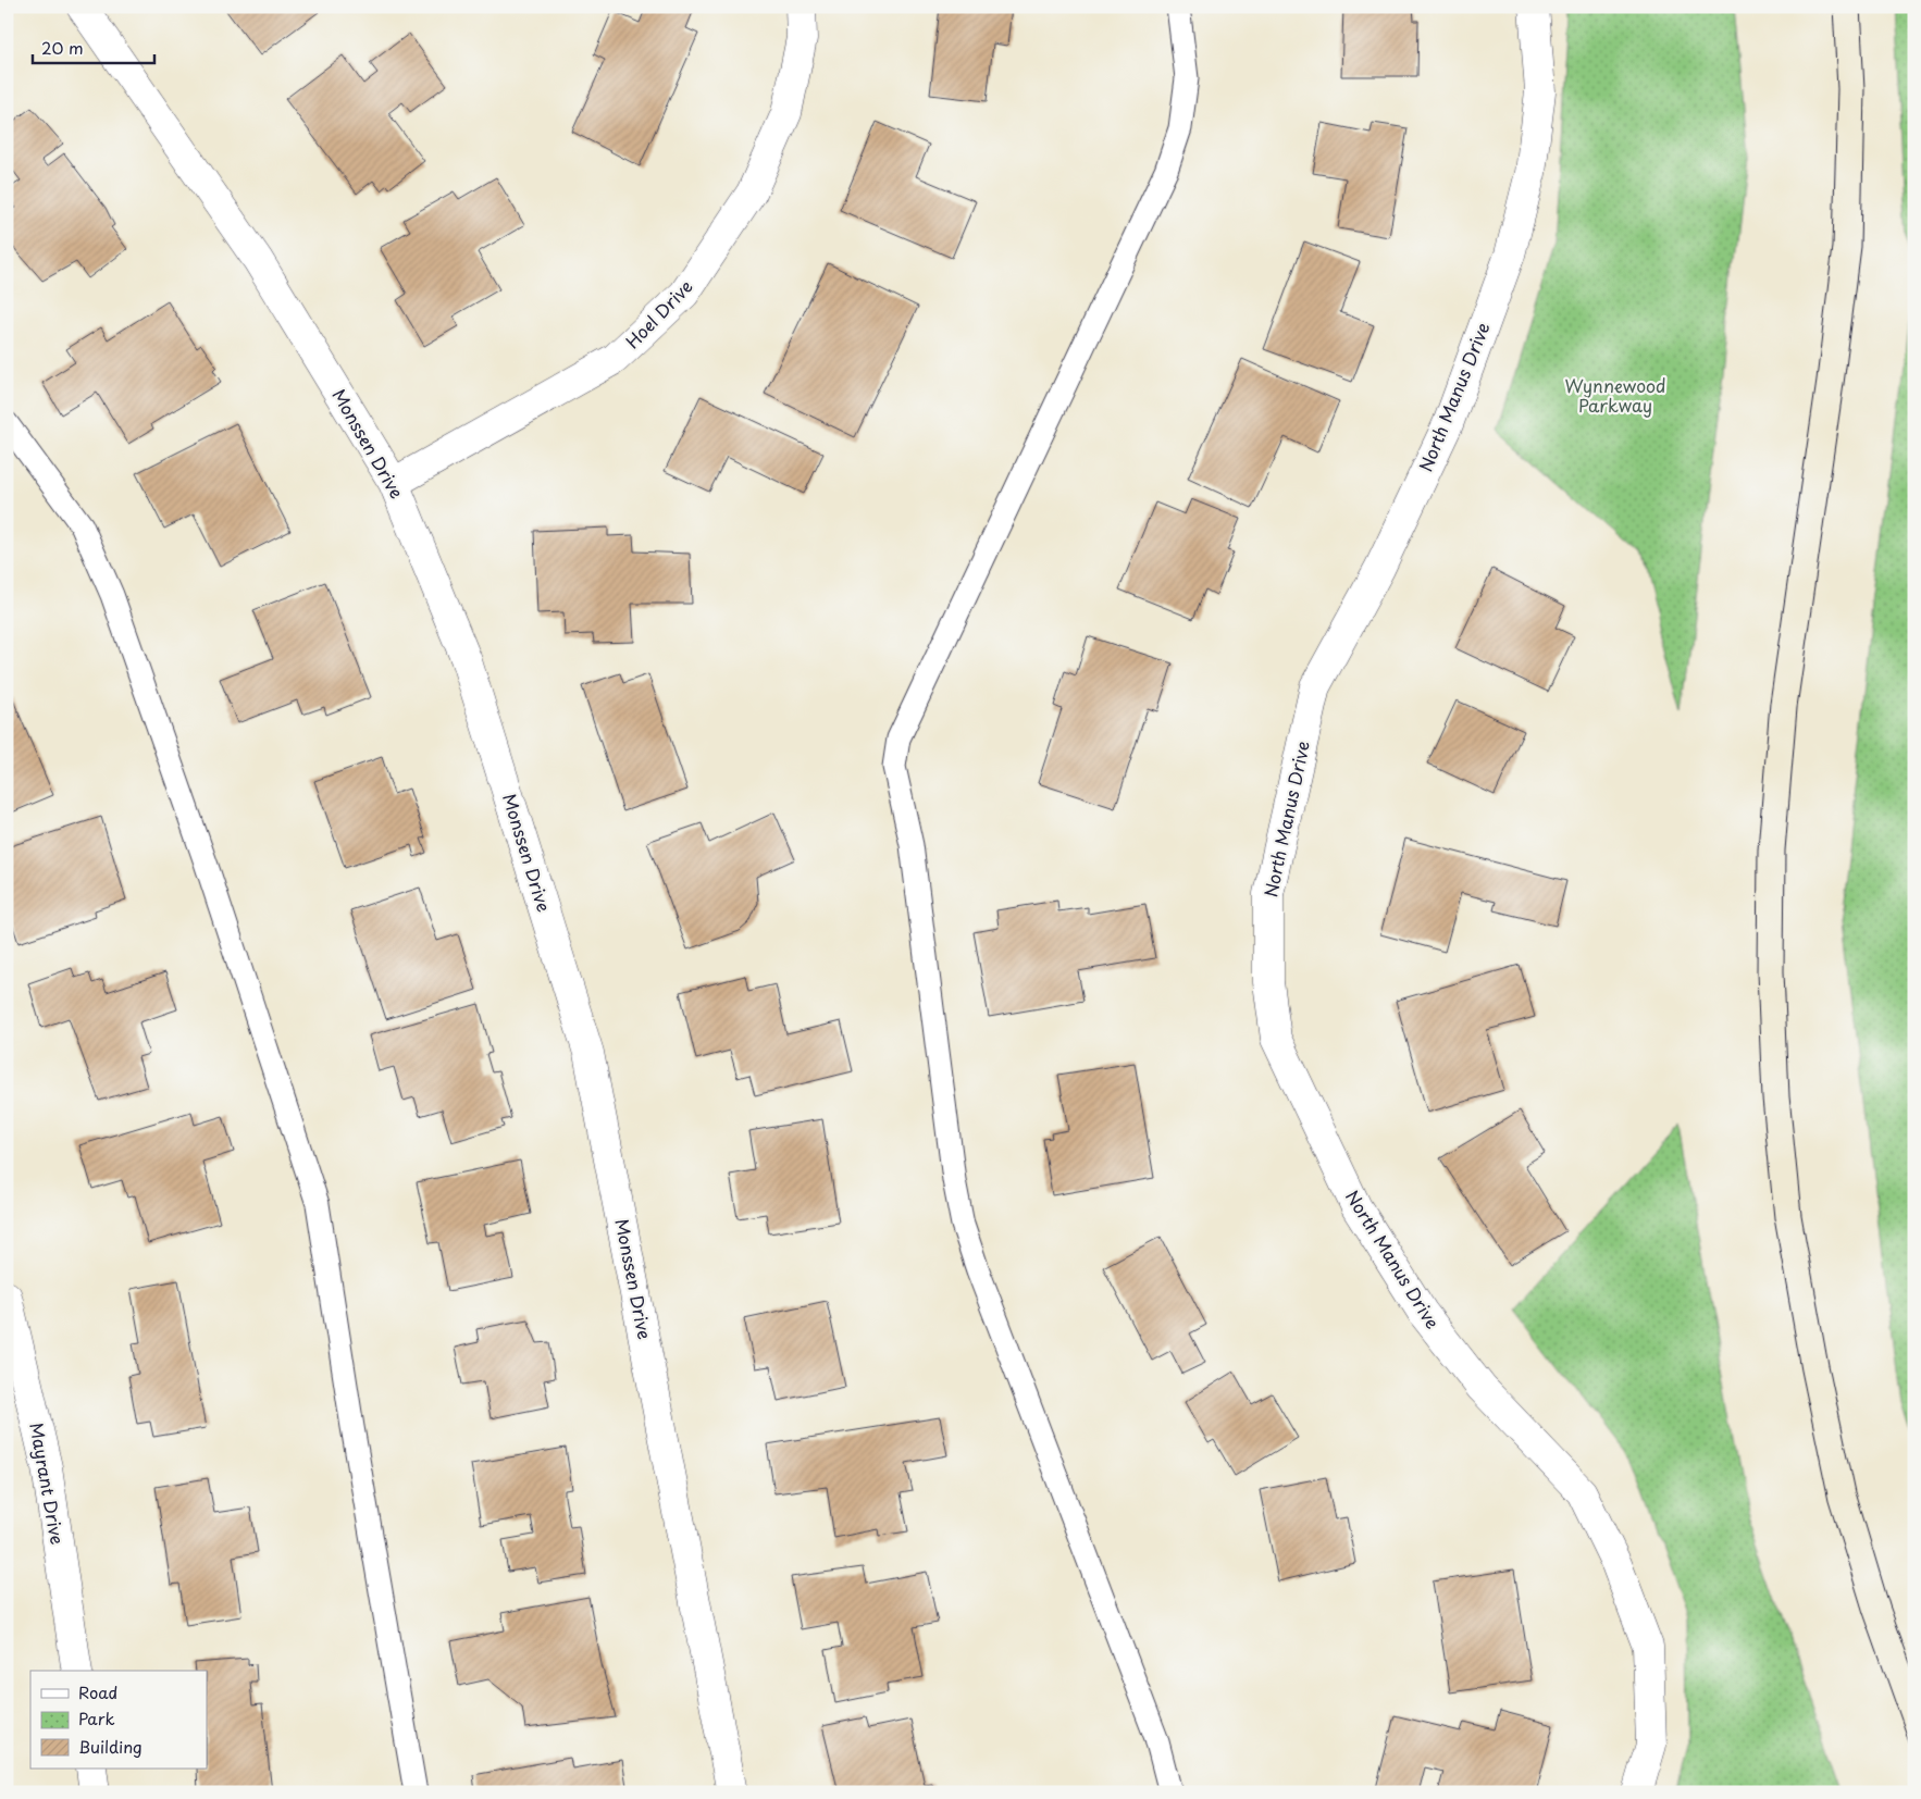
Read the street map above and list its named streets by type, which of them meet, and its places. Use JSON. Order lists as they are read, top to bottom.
{
  "streets": {
    "street": [
      "Hoel Drive",
      "North Manus Drive",
      "Monssen Drive",
      "Mayrant Drive"
    ]
  },
  "crossings": [
    ["Hoel Drive", "Monssen Drive"]
  ],
  "parks": ["Wynnewood Parkway"],
  "legend": ["Road", "Park", "Building"],
  "scale_bar": "20 m"
}
